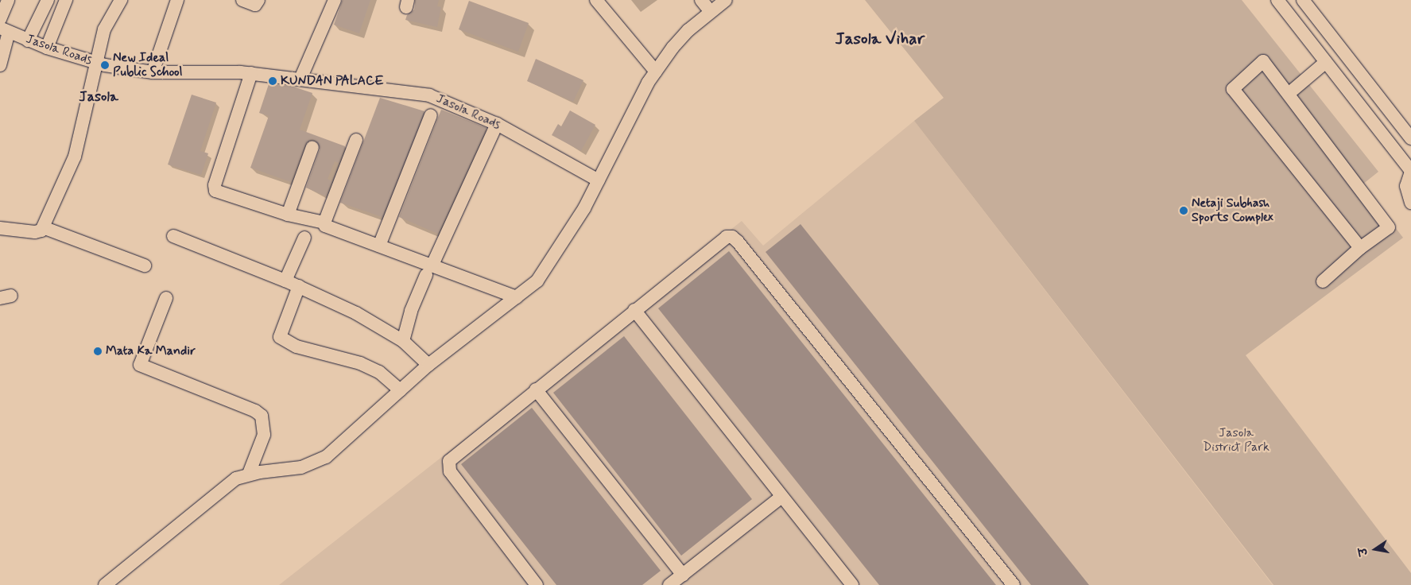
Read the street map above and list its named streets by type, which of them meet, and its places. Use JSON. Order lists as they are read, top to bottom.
{
  "streets": {
    "street": ["Jasola Roads"]
  },
  "districts": ["Jasola Vihar", "Jasola"],
  "parks": ["Jasola District Park"],
  "places": [
    "New Ideal Public School",
    "KUNDAN PALACE",
    "Netaji Subhash Sports Complex",
    "Mata Ka Mandir"
  ],
  "north": "left"
}
